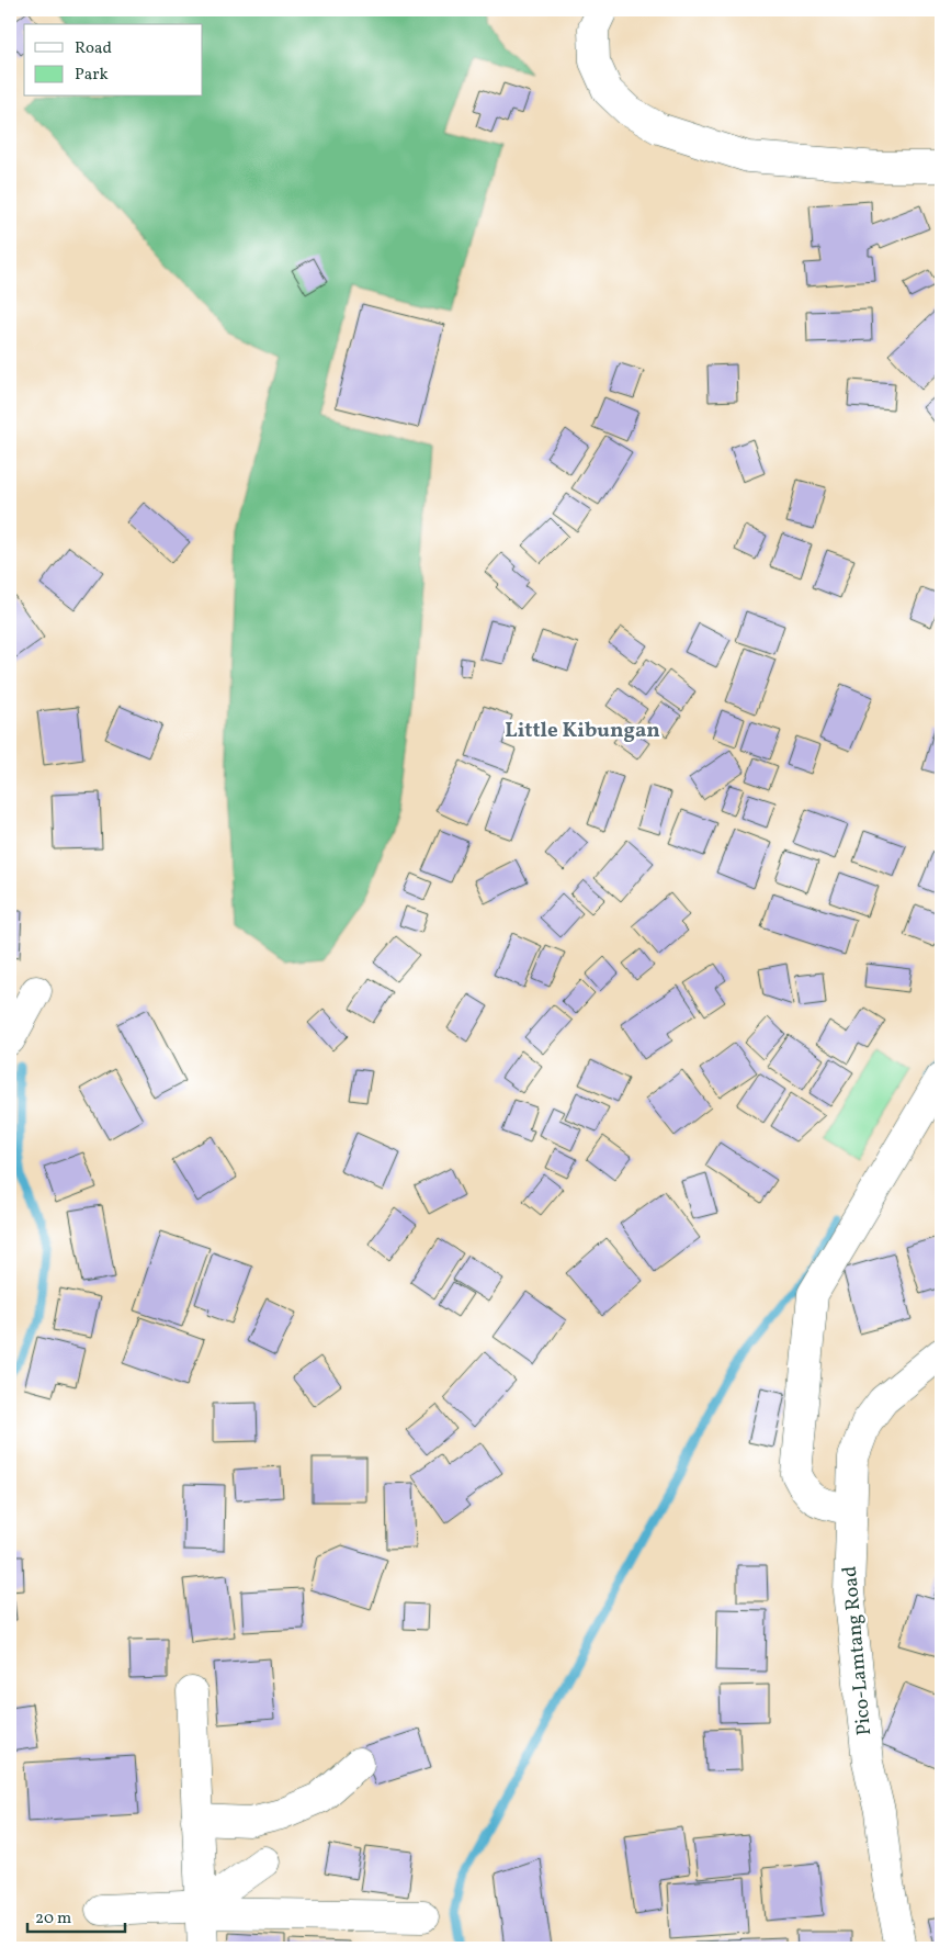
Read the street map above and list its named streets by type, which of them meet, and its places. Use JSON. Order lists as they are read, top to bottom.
{
  "streets": {
    "street": ["Pico-Lamtang Road"]
  },
  "districts": ["Little Kibungan"],
  "legend": ["Road", "Park"],
  "scale_bar": "20 m"
}
